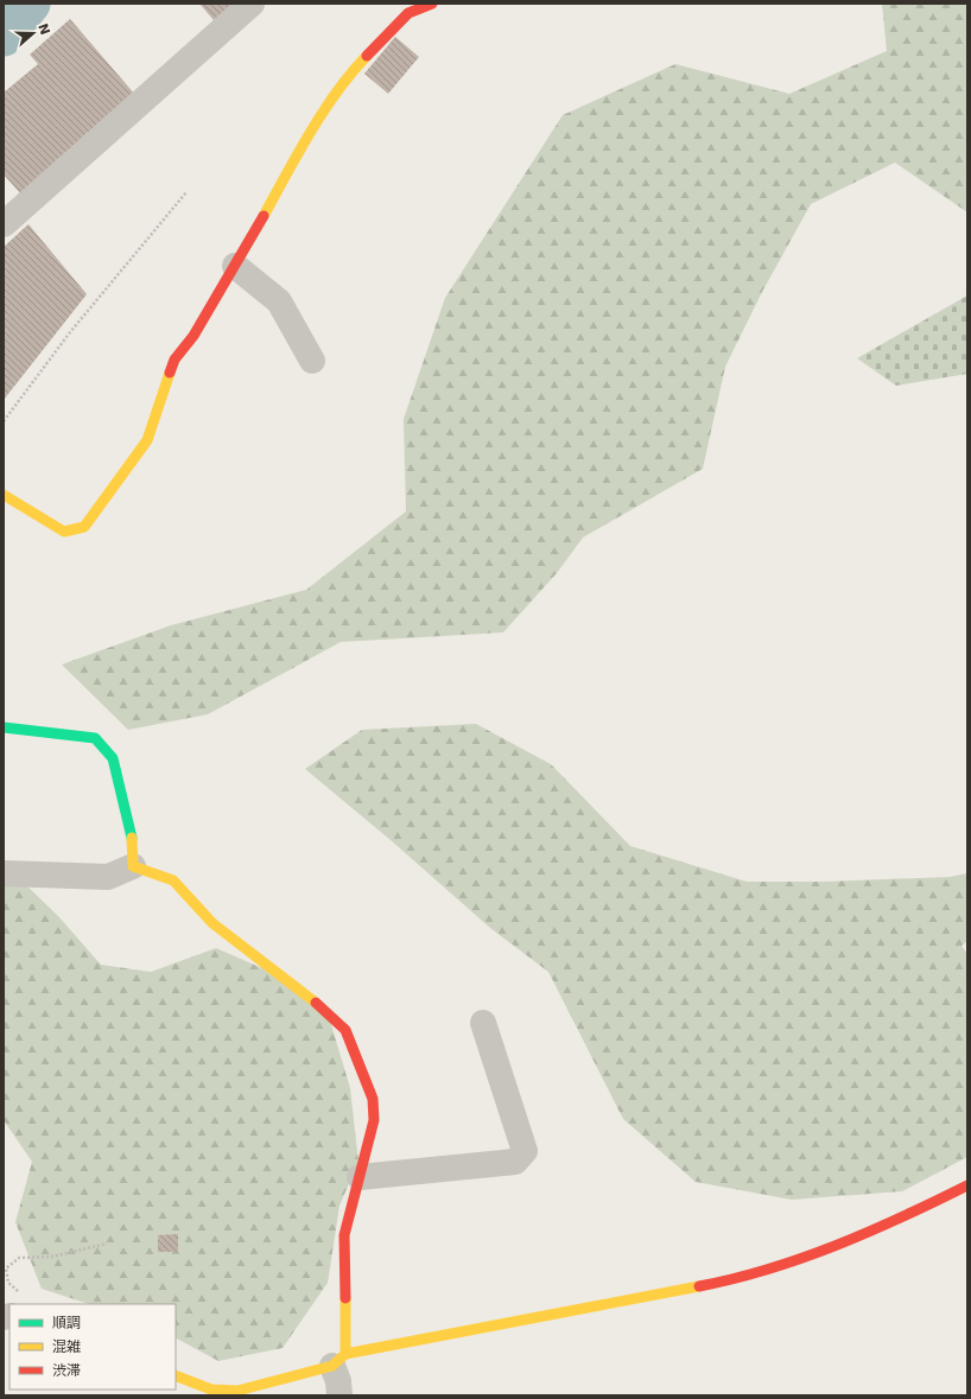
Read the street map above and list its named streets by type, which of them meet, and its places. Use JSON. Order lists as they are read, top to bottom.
{
  "legend": ["順調", "混雑", "渋滞"],
  "north": "right"
}
